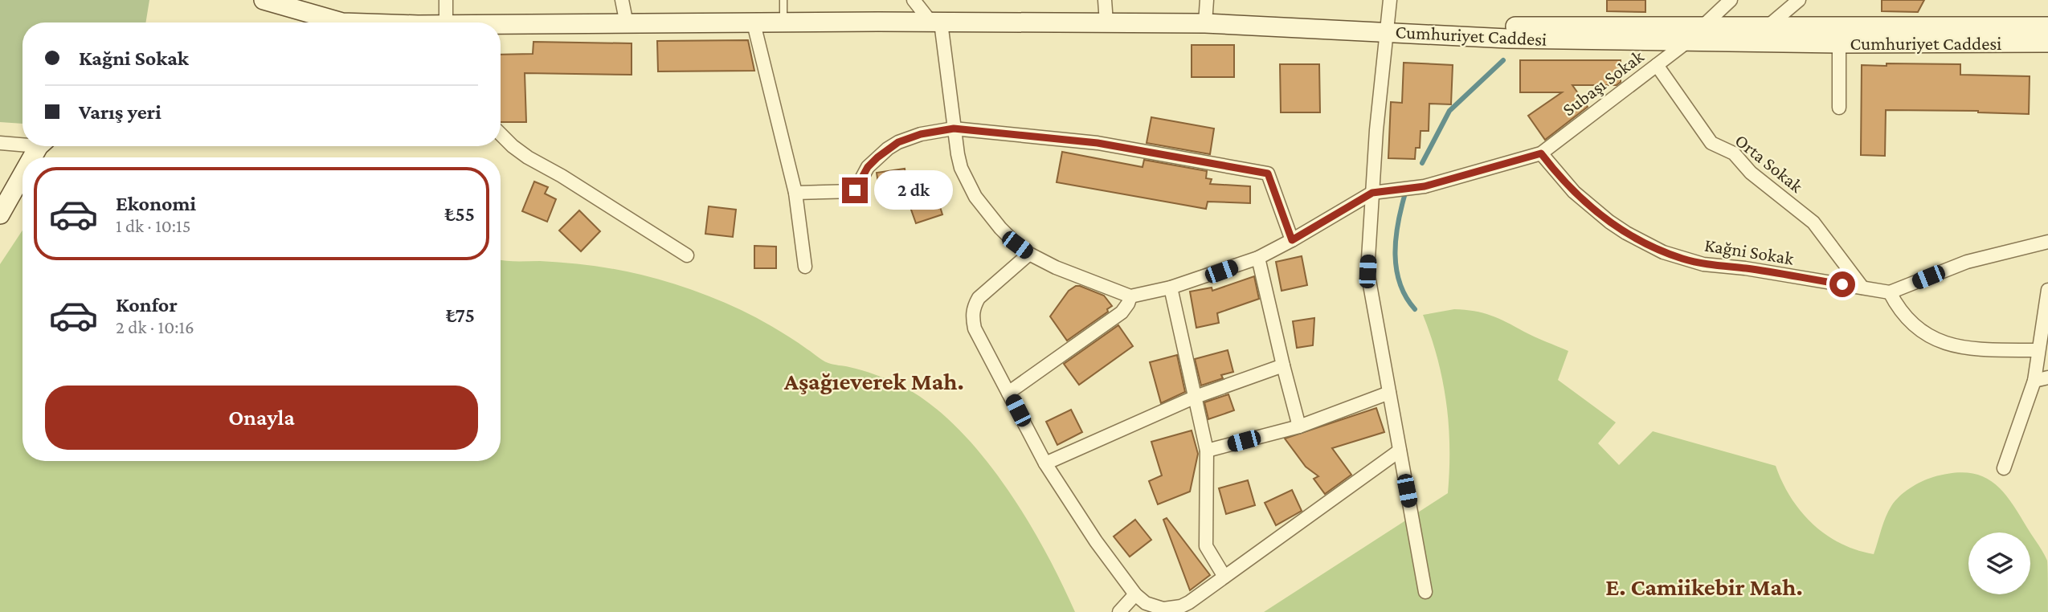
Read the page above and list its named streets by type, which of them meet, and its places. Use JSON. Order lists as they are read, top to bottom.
{
  "streets": {
    "main road": ["Cumhuriyet Caddesi"],
    "street": ["Subaşı Sokak", "Orta Sokak", "Kağni Sokak"]
  },
  "crossings": [
    ["Cumhuriyet Caddesi", "Subaşı Sokak"],
    ["Subaşı Sokak", "Orta Sokak"],
    ["Subaşı Sokak", "Kağni Sokak"],
    ["Orta Sokak", "Kağni Sokak"]
  ],
  "districts": ["Aşağıeverek Mah.", "E. Camiikebir Mah."],
  "page": {
    "banner": ["Kağni Sokak", "Varış yeri"],
    "list": [
      {
        "name": "Ekonomi",
        "note": "1 dk · 10:15",
        "value": "₺55"
      },
      {
        "name": "Konfor",
        "note": "2 dk · 10:16",
        "value": "₺75"
      }
    ],
    "bubble": "2 dk",
    "buttons": "Onayla"
  }
}
